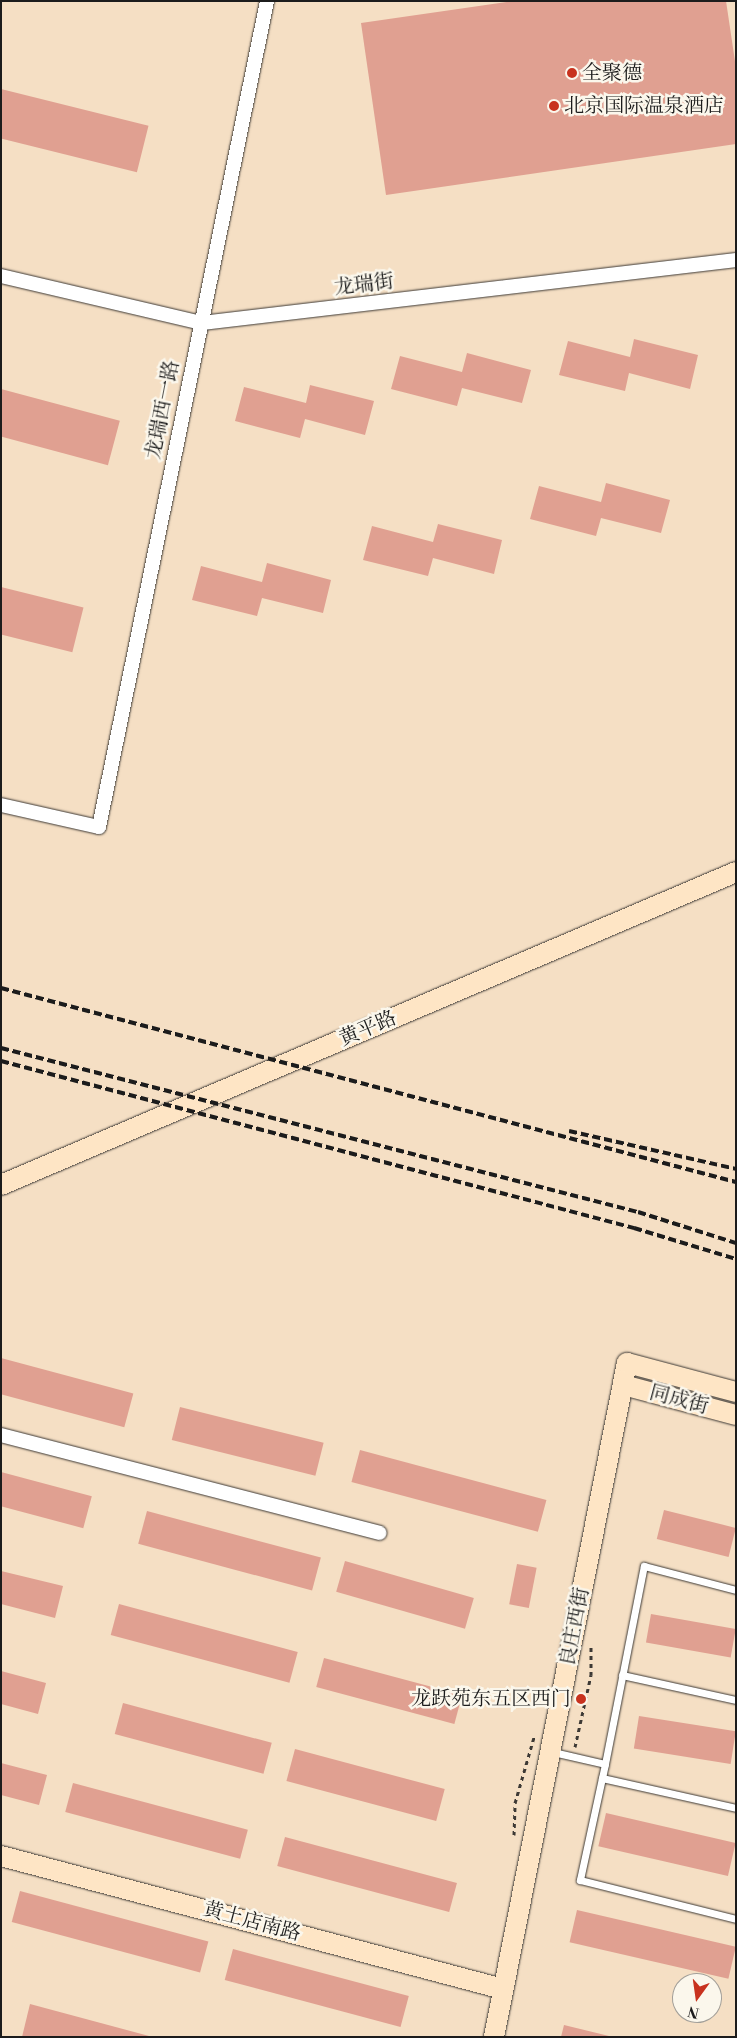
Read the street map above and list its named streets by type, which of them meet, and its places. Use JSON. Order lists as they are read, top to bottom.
{
  "streets": {
    "main road": [
      "黄平路",
      "同成街",
      "良庄西街",
      "黄土店南路"
    ],
    "street": ["龙瑞街", "龙瑞西一路"]
  },
  "crossings": [
    ["龙瑞街", "龙瑞西一路"],
    ["同成街", "良庄西街"],
    ["良庄西街", "黄土店南路"]
  ],
  "places": ["全聚德", "北京国际温泉酒店", "龙跃苑东五区西门"],
  "north": "bottom"
}
